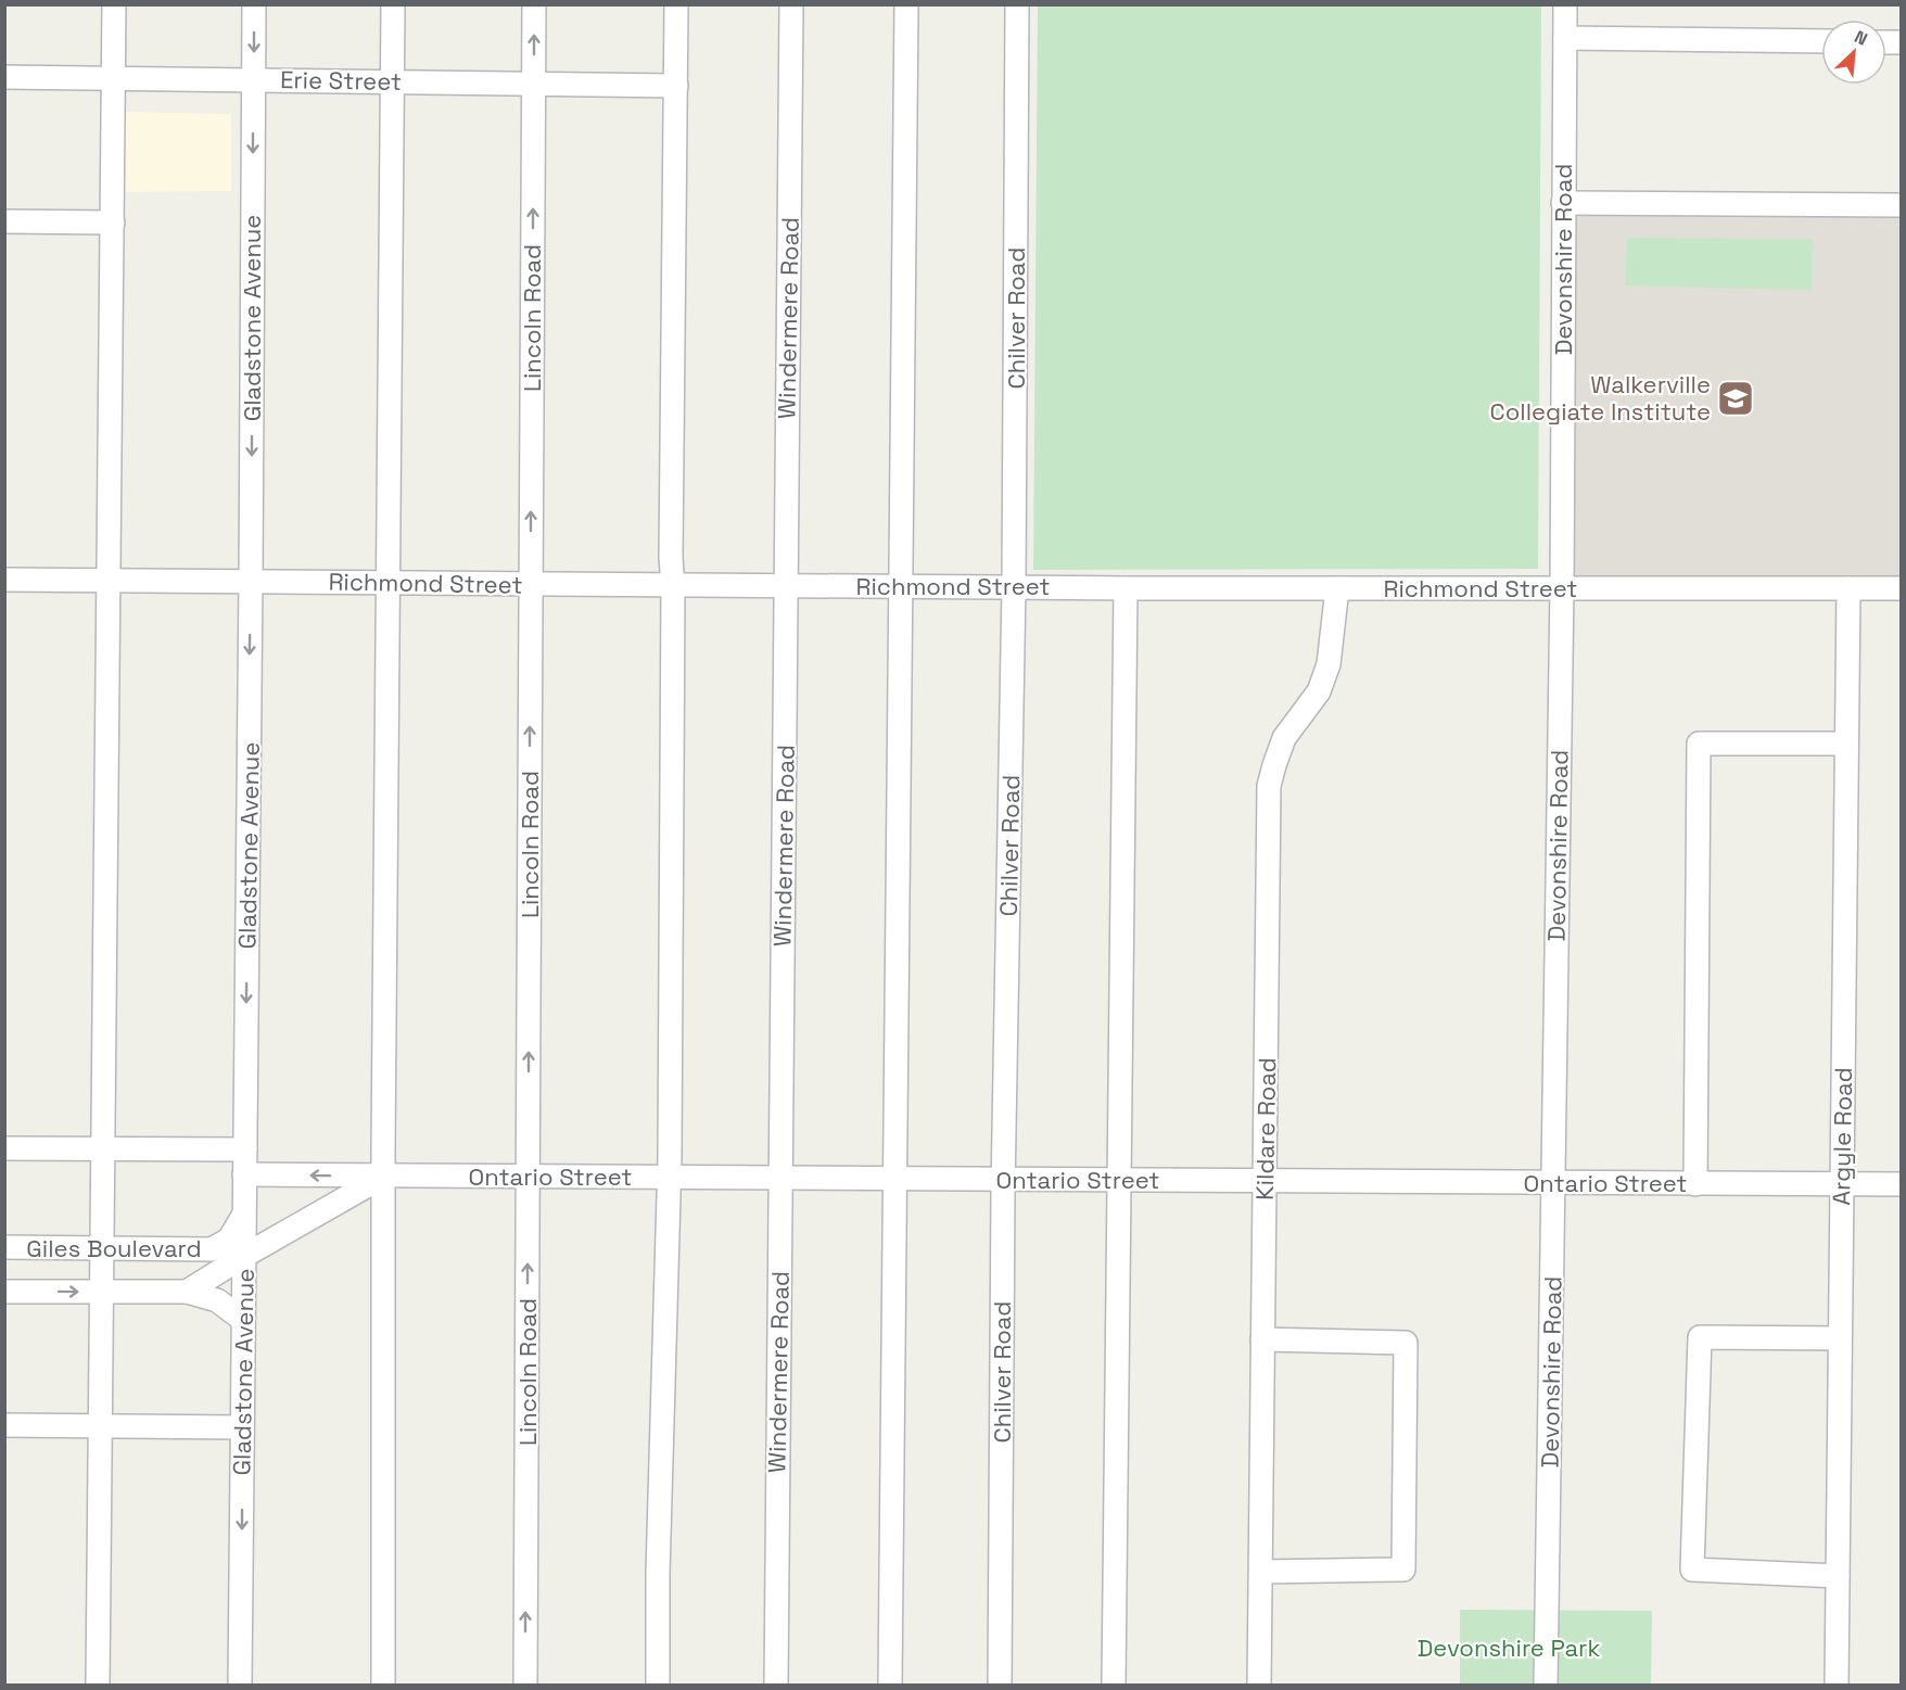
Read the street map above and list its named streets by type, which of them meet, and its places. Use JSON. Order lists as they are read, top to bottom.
{
  "streets": {
    "street": [
      "Erie Street",
      "Devonshire Road",
      "Gladstone Avenue",
      "Lincoln Road",
      "Windermere Road",
      "Chilver Road",
      "Richmond Street",
      "Kildare Road",
      "Argyle Road",
      "Ontario Street",
      "Giles Boulevard"
    ]
  },
  "crossings": [
    ["Erie Street", "Gladstone Avenue"],
    ["Erie Street", "Lincoln Road"],
    ["Devonshire Road", "Richmond Street"],
    ["Devonshire Road", "Ontario Street"],
    ["Gladstone Avenue", "Richmond Street"],
    ["Gladstone Avenue", "Giles Boulevard"],
    ["Lincoln Road", "Richmond Street"],
    ["Lincoln Road", "Ontario Street"],
    ["Windermere Road", "Richmond Street"],
    ["Windermere Road", "Ontario Street"],
    ["Chilver Road", "Richmond Street"],
    ["Chilver Road", "Ontario Street"],
    ["Richmond Street", "Kildare Road"],
    ["Richmond Street", "Argyle Road"],
    ["Kildare Road", "Ontario Street"],
    ["Argyle Road", "Ontario Street"],
    ["Ontario Street", "Giles Boulevard"]
  ],
  "parks": ["Devonshire Park"],
  "places": {
    "school or university": ["Walkerville Collegiate Institute"]
  },
  "north": "top right"
}
